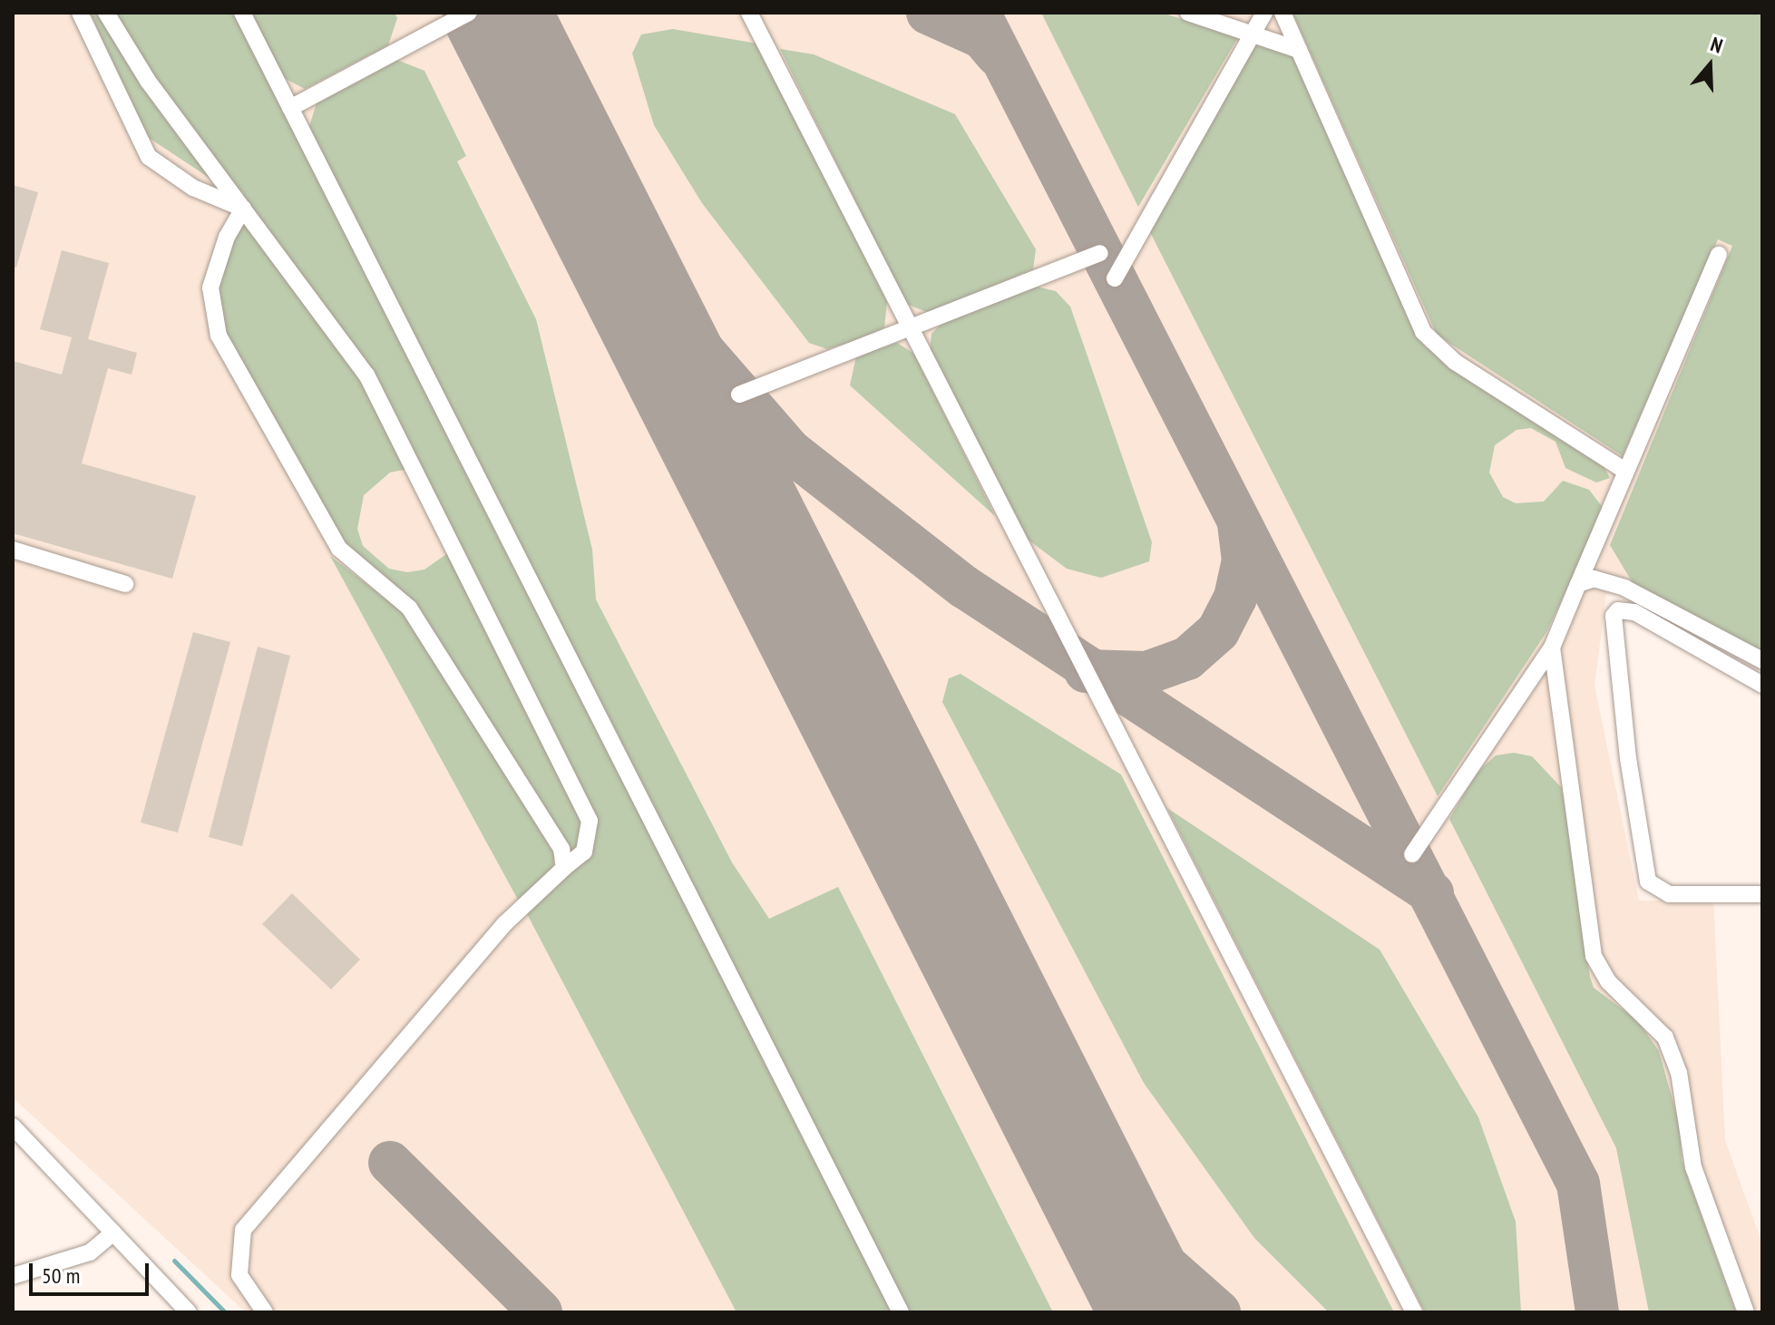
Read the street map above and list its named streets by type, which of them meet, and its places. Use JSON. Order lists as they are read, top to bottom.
{
  "scale_bar": "50 m",
  "north": "top"
}
